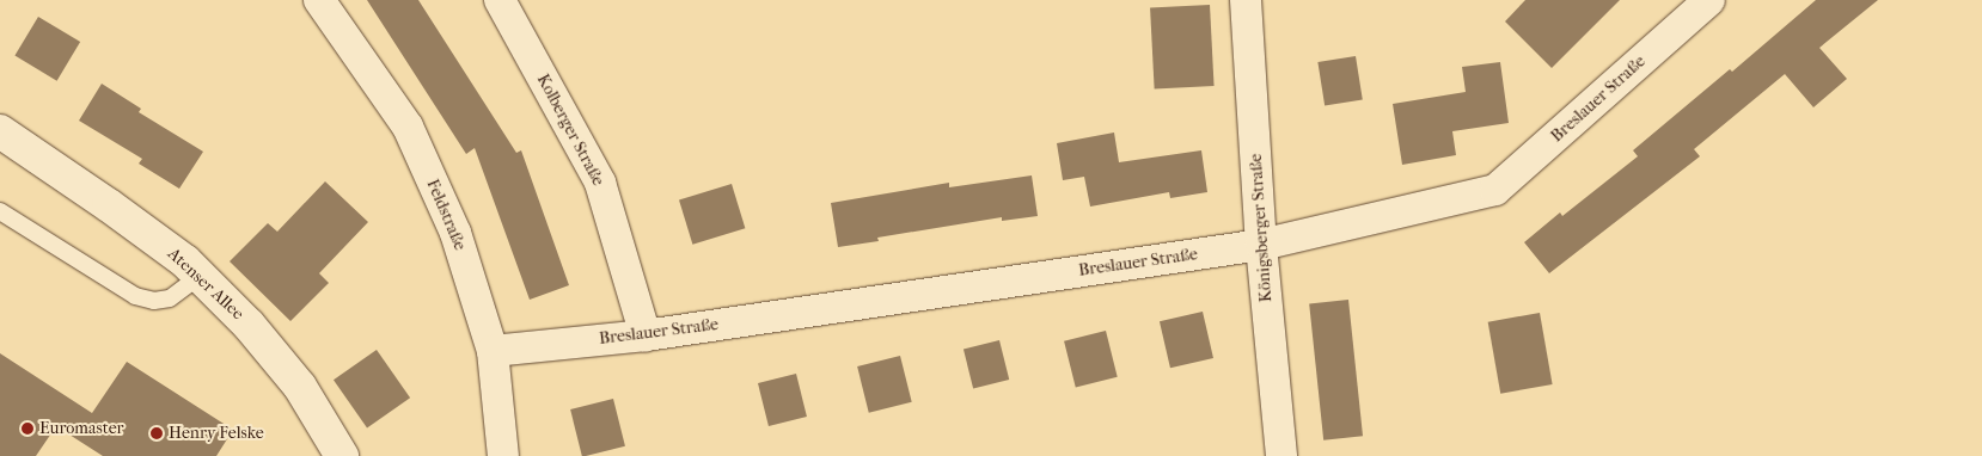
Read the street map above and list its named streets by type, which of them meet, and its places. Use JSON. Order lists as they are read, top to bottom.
{
  "streets": {
    "street": [
      "Breslauer Straße",
      "Kolberger Straße",
      "Feldstraße",
      "Königsberger Straße",
      "Atenser Allee"
    ]
  },
  "crossings": [
    ["Breslauer Straße", "Kolberger Straße"],
    ["Breslauer Straße", "Feldstraße"],
    ["Breslauer Straße", "Königsberger Straße"]
  ],
  "places": ["Euromaster", "Henry Felske"]
}
